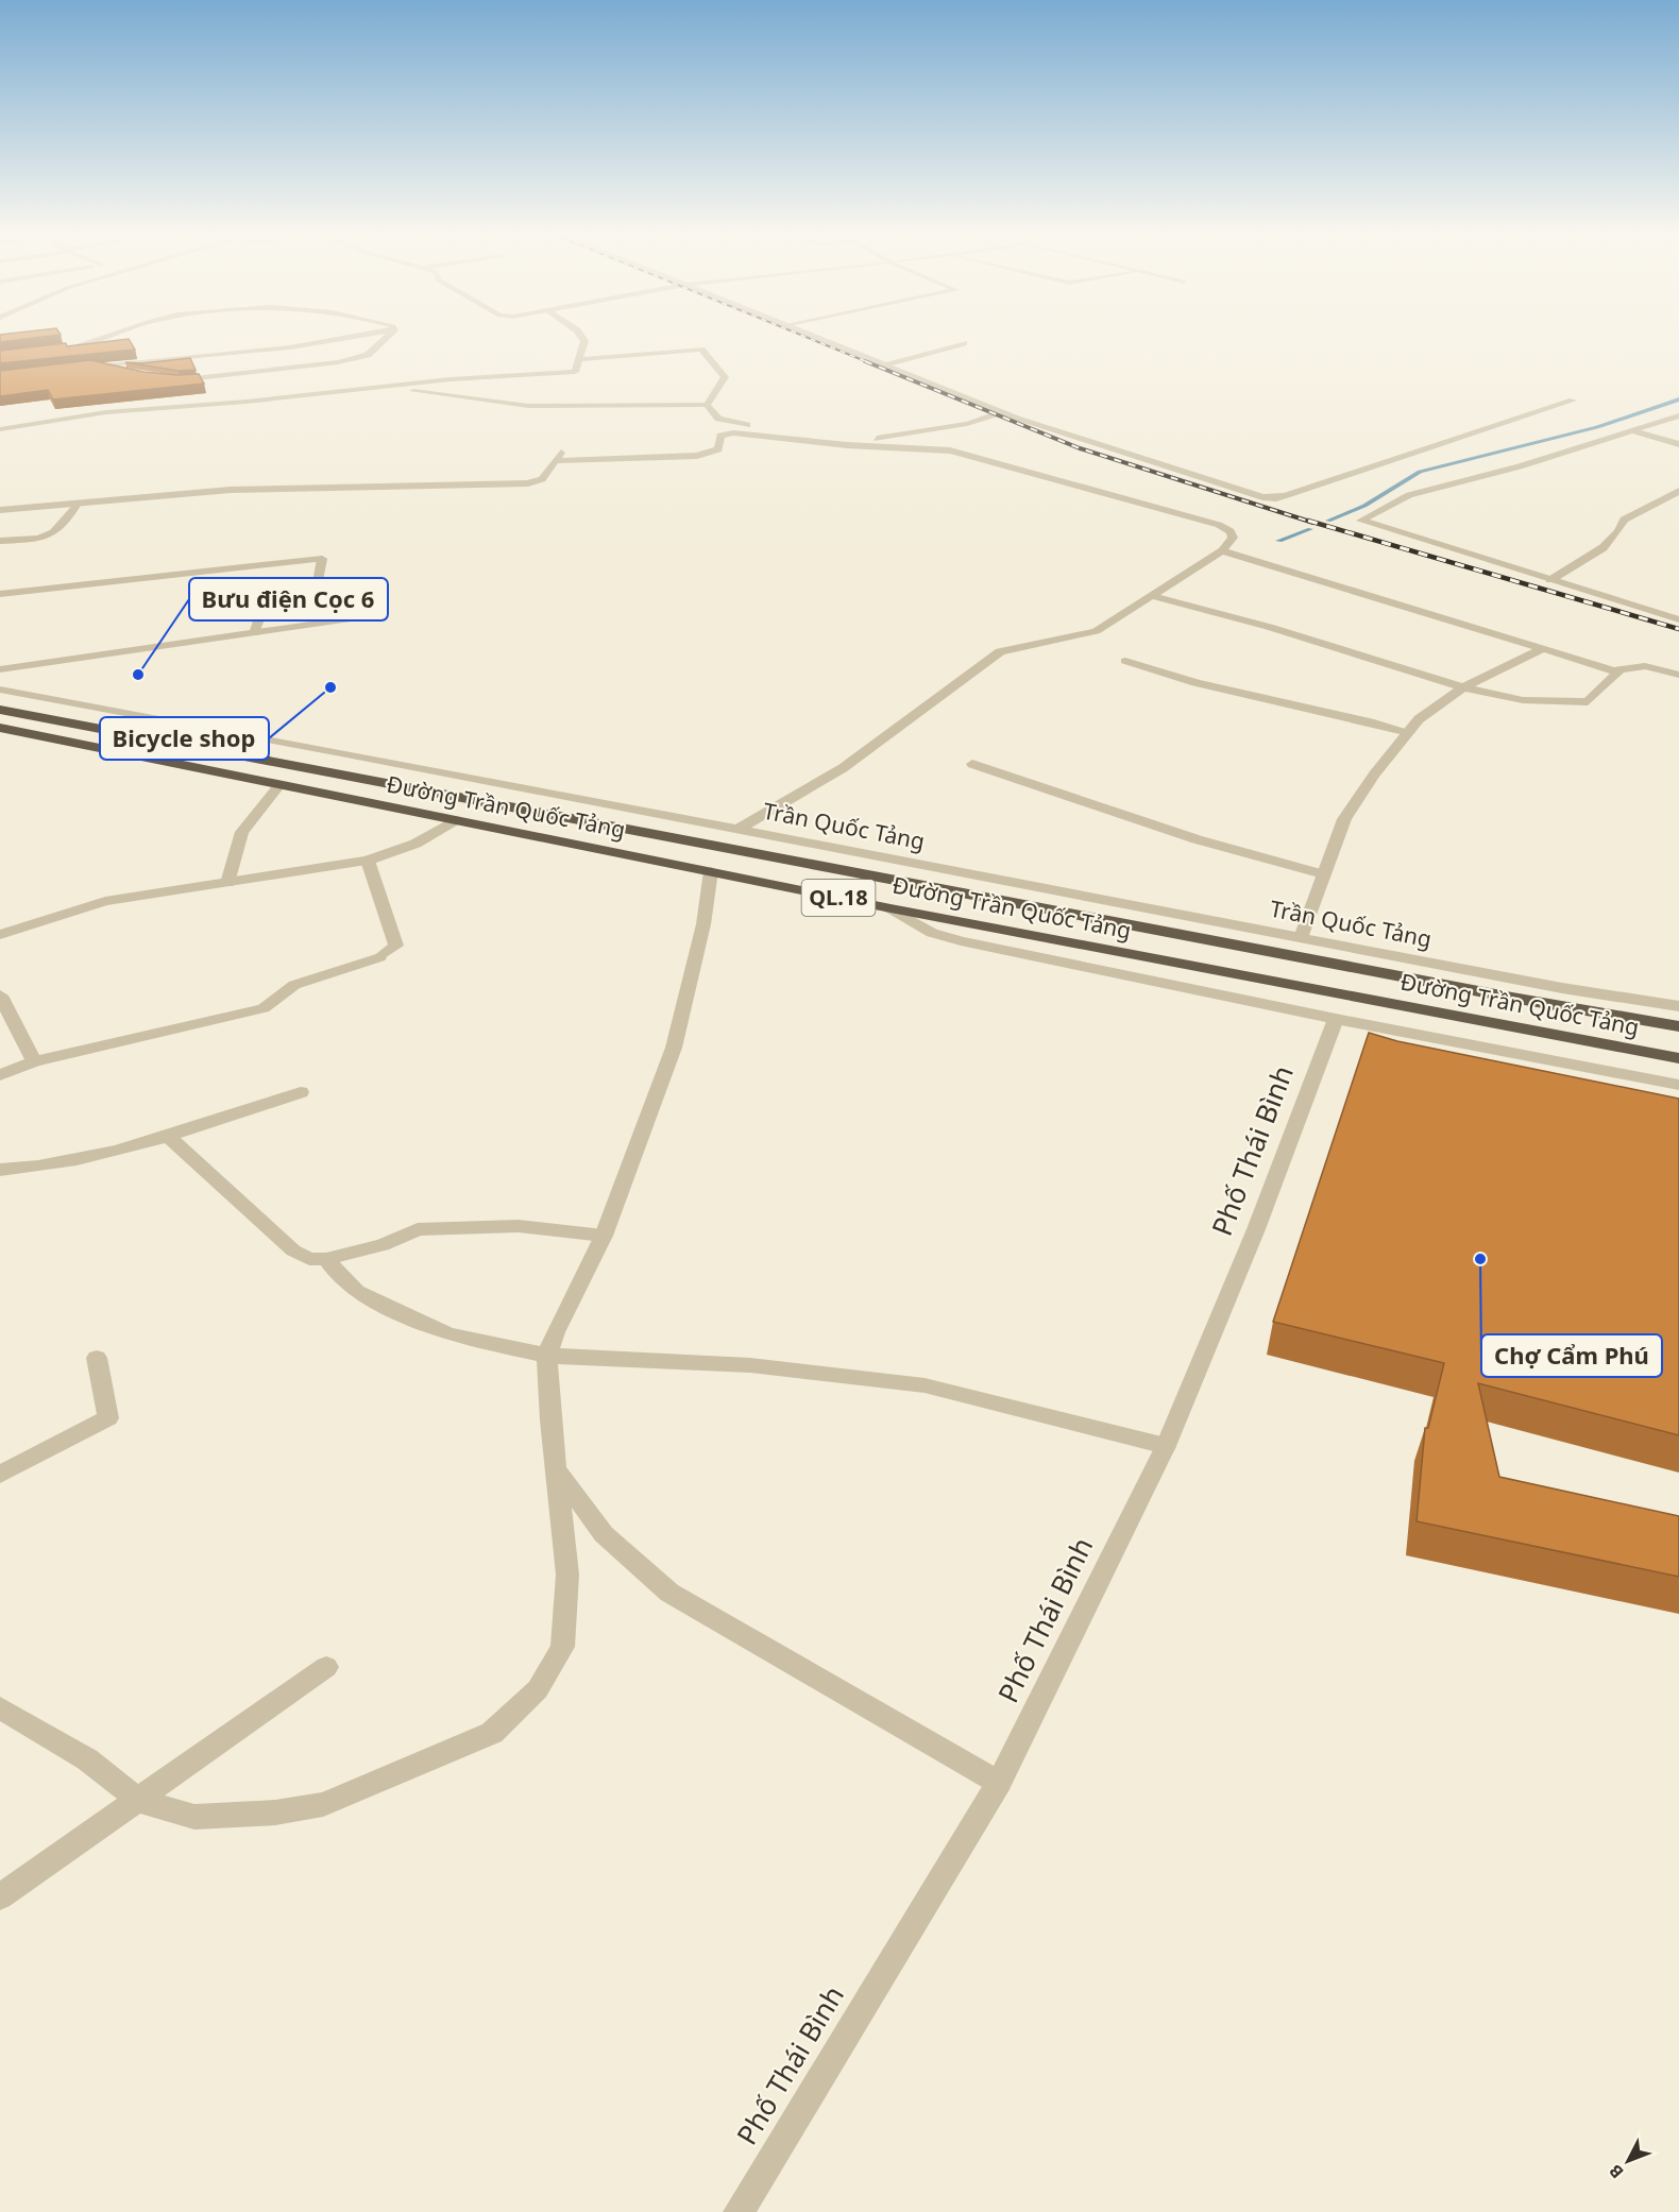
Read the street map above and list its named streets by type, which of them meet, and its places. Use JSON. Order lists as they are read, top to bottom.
{
  "streets": {
    "highway": ["Đường Trần Quốc Tảng", "QL.18"],
    "street": ["Trần Quốc Tảng", "Phố Thái Bình"]
  },
  "places": ["Bưu điện Cọc 6", "Bicycle shop", "Chợ Cẩm Phú"],
  "north": "bottom left"
}
